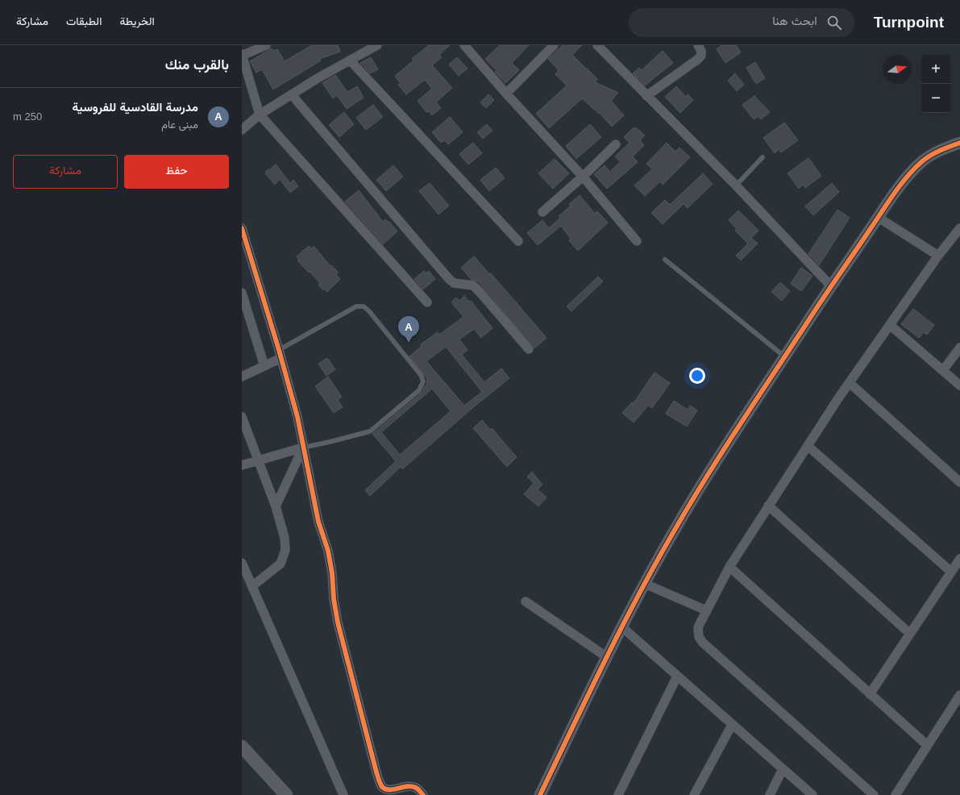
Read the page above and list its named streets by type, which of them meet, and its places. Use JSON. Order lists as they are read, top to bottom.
{
  "north": "right",
  "page": {
    "header": "Turnpoint",
    "search": "ابحث هنا",
    "nav": ["الخريطة", "الطبقات", "مشاركة"],
    "heading": "بالقرب منك",
    "map_buttons": ["+", "−"],
    "list": [
      {
        "mark": "A",
        "name": "مدرسة القادسية للفروسية",
        "note": "مبنى عام",
        "value": "250 m"
      }
    ],
    "buttons": ["حفظ", "مشاركة"],
    "pins": "A"
  }
}
